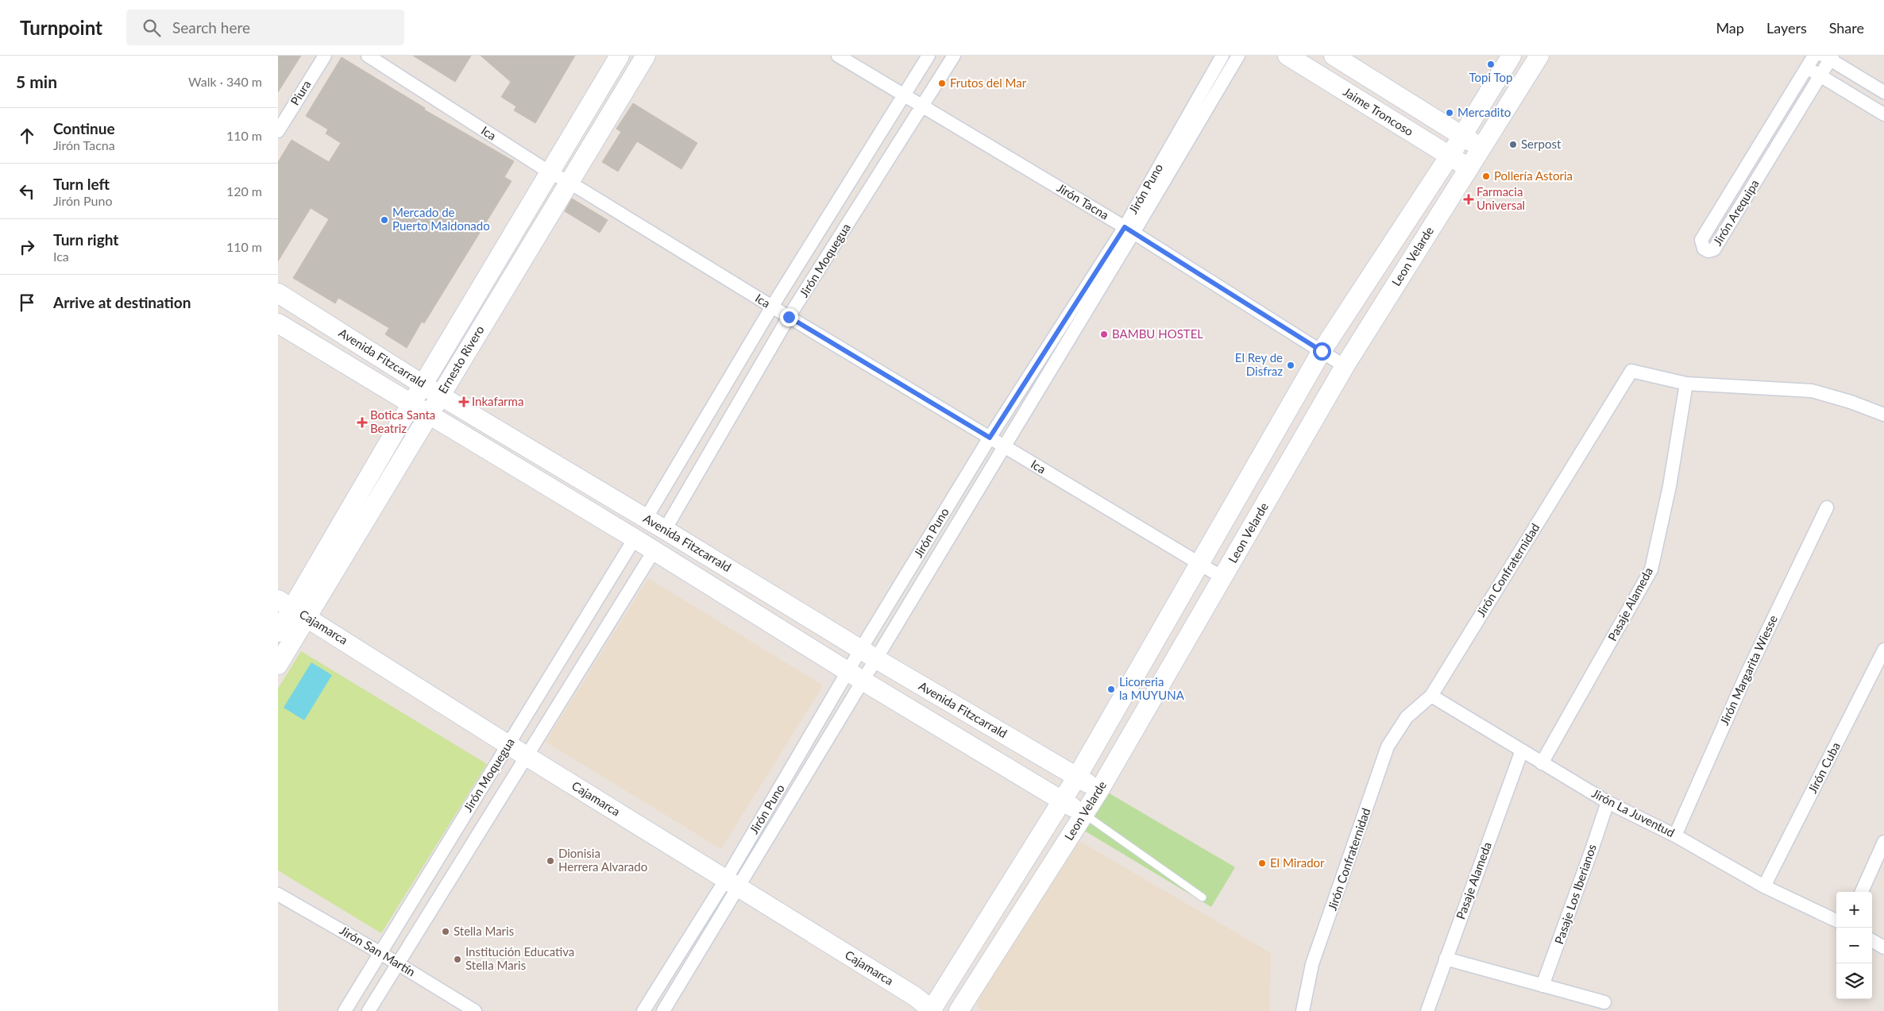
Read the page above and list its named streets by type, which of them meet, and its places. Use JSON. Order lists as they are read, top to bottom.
{
  "streets": {
    "street": [
      "Piura",
      "Jaime Troncoso",
      "Ica",
      "Jirón Puno",
      "Jirón Tacna",
      "Jirón Arequipa",
      "Leon Velarde",
      "Jirón Moquegua",
      "Avenida Fitzcarrald",
      "Ernesto Rivero",
      "Jirón Confraternidad",
      "Pasaje Alameda",
      "Cajamarca",
      "Jirón Margarita Wiesse",
      "Jirón Cuba",
      "Jirón La Juventud",
      "Pasaje Los Iberianos",
      "Jirón San Martín"
    ]
  },
  "crossings": [
    ["Jaime Troncoso", "Leon Velarde"],
    ["Ica", "Jirón Puno"],
    ["Ica", "Leon Velarde"],
    ["Ica", "Jirón Moquegua"],
    ["Ica", "Ernesto Rivero"],
    ["Jirón Puno", "Jirón Tacna"],
    ["Jirón Puno", "Avenida Fitzcarrald"],
    ["Jirón Puno", "Cajamarca"],
    ["Jirón Tacna", "Leon Velarde"],
    ["Jirón Tacna", "Jirón Moquegua"],
    ["Leon Velarde", "Avenida Fitzcarrald"],
    ["Leon Velarde", "Cajamarca"],
    ["Jirón Moquegua", "Avenida Fitzcarrald"],
    ["Jirón Moquegua", "Cajamarca"],
    ["Jirón Moquegua", "Jirón San Martín"],
    ["Avenida Fitzcarrald", "Ernesto Rivero"],
    ["Ernesto Rivero", "Cajamarca"],
    ["Jirón Confraternidad", "Pasaje Alameda"],
    ["Jirón Confraternidad", "Jirón La Juventud"],
    ["Pasaje Alameda", "Jirón La Juventud"],
    ["Jirón Margarita Wiesse", "Jirón La Juventud"],
    ["Jirón Cuba", "Jirón La Juventud"],
    ["Jirón La Juventud", "Pasaje Los Iberianos"]
  ],
  "places": {
    "other": [
      "Topi Top",
      "Frutos del Mar",
      "Mercadito",
      "Serpost",
      "Pollería Astoria",
      "Mercado de Puerto Maldonado",
      "BAMBU HOSTEL",
      "El Rey de Disfraz",
      "Licoreria la MUYUNA",
      "Dionisia Herrera Alvarado",
      "El Mirador",
      "Stella Maris",
      "Institución Educativa Stella Maris"
    ],
    "health": ["Farmacia Universal", "Inkafarma", "Botica Santa Beatriz"]
  },
  "page": {
    "header": "Turnpoint",
    "search": "Search here",
    "nav": ["Map", "Layers", "Share"],
    "heading": ["5 min", "Walk · 340 m"],
    "list": [
      ["Continue", "Jirón Tacna", "110 m"],
      ["Turn left", "Jirón Puno", "120 m"],
      ["Turn right", "Ica", "110 m"],
      "Arrive at destination"
    ],
    "map_buttons": ["+", "−"]
  }
}
